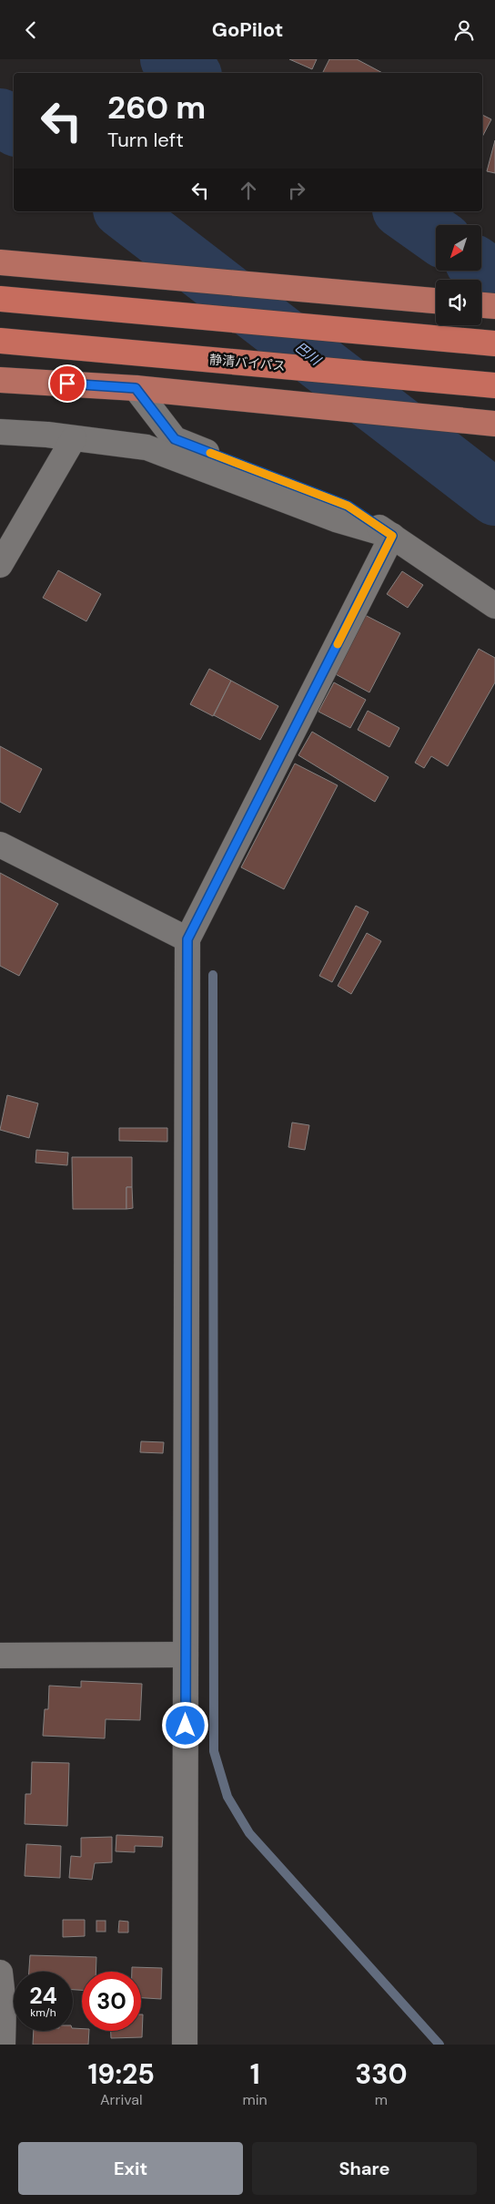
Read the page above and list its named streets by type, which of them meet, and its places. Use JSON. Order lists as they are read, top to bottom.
{
  "streets": {
    "highway": ["静清バイパス"]
  },
  "water": ["巴川"],
  "north": "bottom left",
  "page": {
    "header": "GoPilot",
    "turn": ["260 m", "Turn left"],
    "speed": "24 km/h",
    "limit": "30",
    "eta": [
      "19:25",
      "Arrival",
      "1",
      "min",
      "330",
      "m"
    ],
    "buttons": ["Exit", "Share"]
  }
}
